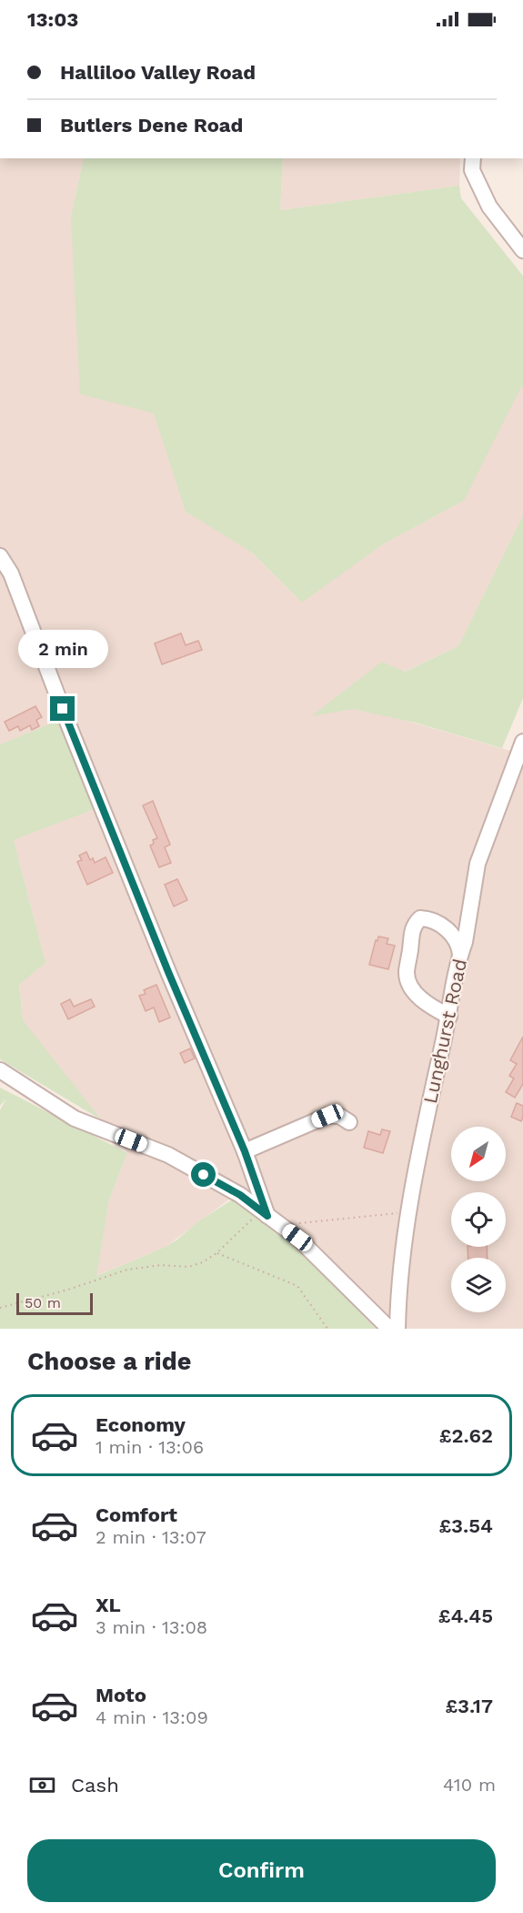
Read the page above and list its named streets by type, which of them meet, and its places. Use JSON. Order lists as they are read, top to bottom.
{
  "streets": {
    "street": ["Lunghurst Road"]
  },
  "scale_bar": "50 m",
  "north": "bottom left",
  "page": {
    "status": "13:03",
    "banner": ["Halliloo Valley Road", "Butlers Dene Road"],
    "bubble": "2 min",
    "scale": "50 m",
    "heading": "Choose a ride",
    "list": [
      {
        "name": "Economy",
        "note": "1 min · 13:06",
        "value": "£2.62"
      },
      {
        "name": "Comfort",
        "note": "2 min · 13:07",
        "value": "£3.54"
      },
      {
        "name": "XL",
        "note": "3 min · 13:08",
        "value": "£4.45"
      },
      {
        "name": "Moto",
        "note": "4 min · 13:09",
        "value": "£3.17"
      }
    ],
    "pay": ["Cash", "410 m"],
    "buttons": "Confirm"
  }
}
